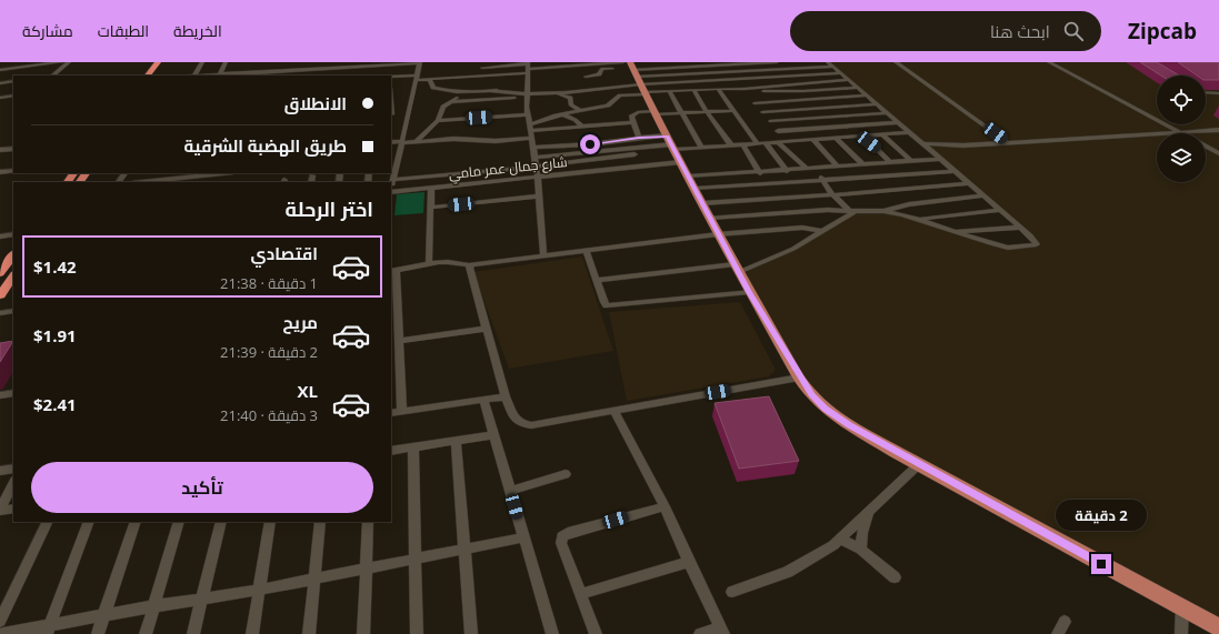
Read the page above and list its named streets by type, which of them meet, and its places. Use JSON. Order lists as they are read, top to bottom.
{
  "streets": {
    "street": ["شارع جمال عمر مامي"]
  },
  "page": {
    "header": "Zipcab",
    "search": "ابحث هنا",
    "nav": ["الخريطة", "الطبقات", "مشاركة"],
    "banner": ["الانطلاق", "طريق الهضبة الشرقية"],
    "heading": "اختر الرحلة",
    "list": [
      {
        "name": "اقتصادي",
        "note": "1 دقيقة · 21:38",
        "value": "$1.42"
      },
      {
        "name": "مريح",
        "note": "2 دقيقة · 21:39",
        "value": "$1.91"
      },
      {
        "name": "XL",
        "note": "3 دقيقة · 21:40",
        "value": "$2.41"
      }
    ],
    "buttons": "تأكيد",
    "bubble": "2 دقيقة"
  }
}
